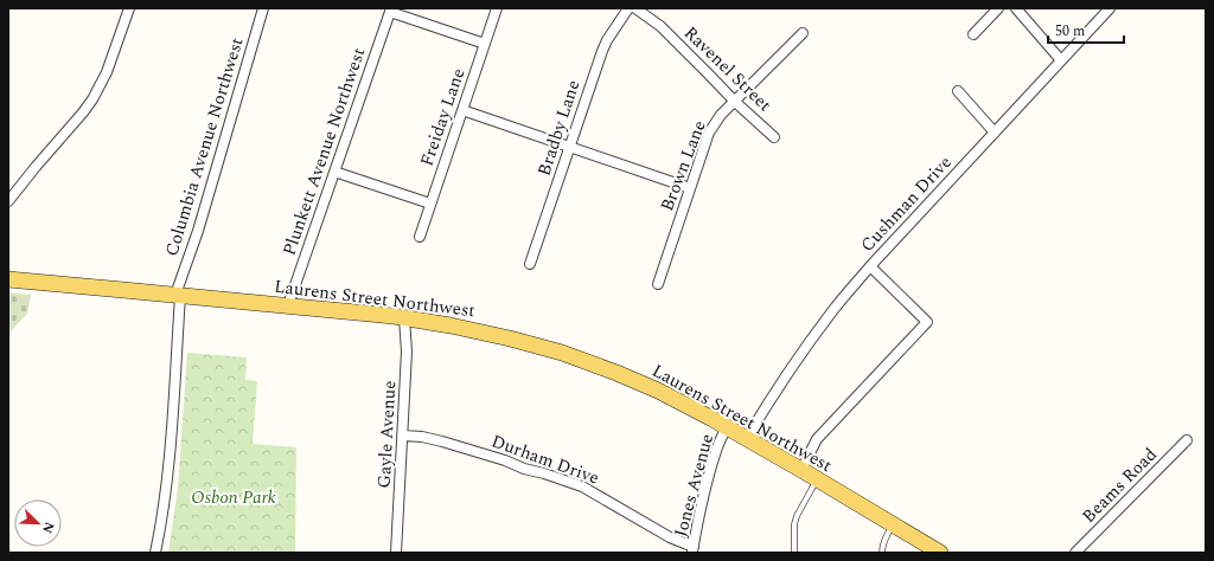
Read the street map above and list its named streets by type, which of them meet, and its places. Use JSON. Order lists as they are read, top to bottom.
{
  "streets": {
    "main road": ["Laurens Street Northwest"],
    "street": [
      "Ravenel Street",
      "Freiday Lane",
      "Bradby Lane",
      "Columbia Avenue Northwest",
      "Plunkett Avenue Northwest",
      "Brown Lane",
      "Cushman Drive",
      "Gayle Avenue",
      "Durham Drive",
      "Jones Avenue",
      "Beams Road"
    ]
  },
  "crossings": [
    ["Ravenel Street", "Brown Lane"],
    ["Columbia Avenue Northwest", "Laurens Street Northwest"],
    ["Plunkett Avenue Northwest", "Laurens Street Northwest"],
    ["Cushman Drive", "Laurens Street Northwest"],
    ["Laurens Street Northwest", "Gayle Avenue"],
    ["Laurens Street Northwest", "Jones Avenue"],
    ["Gayle Avenue", "Durham Drive"],
    ["Durham Drive", "Jones Avenue"]
  ],
  "parks": ["Osbon Park"],
  "scale_bar": "50 m",
  "north": "bottom right"
}
